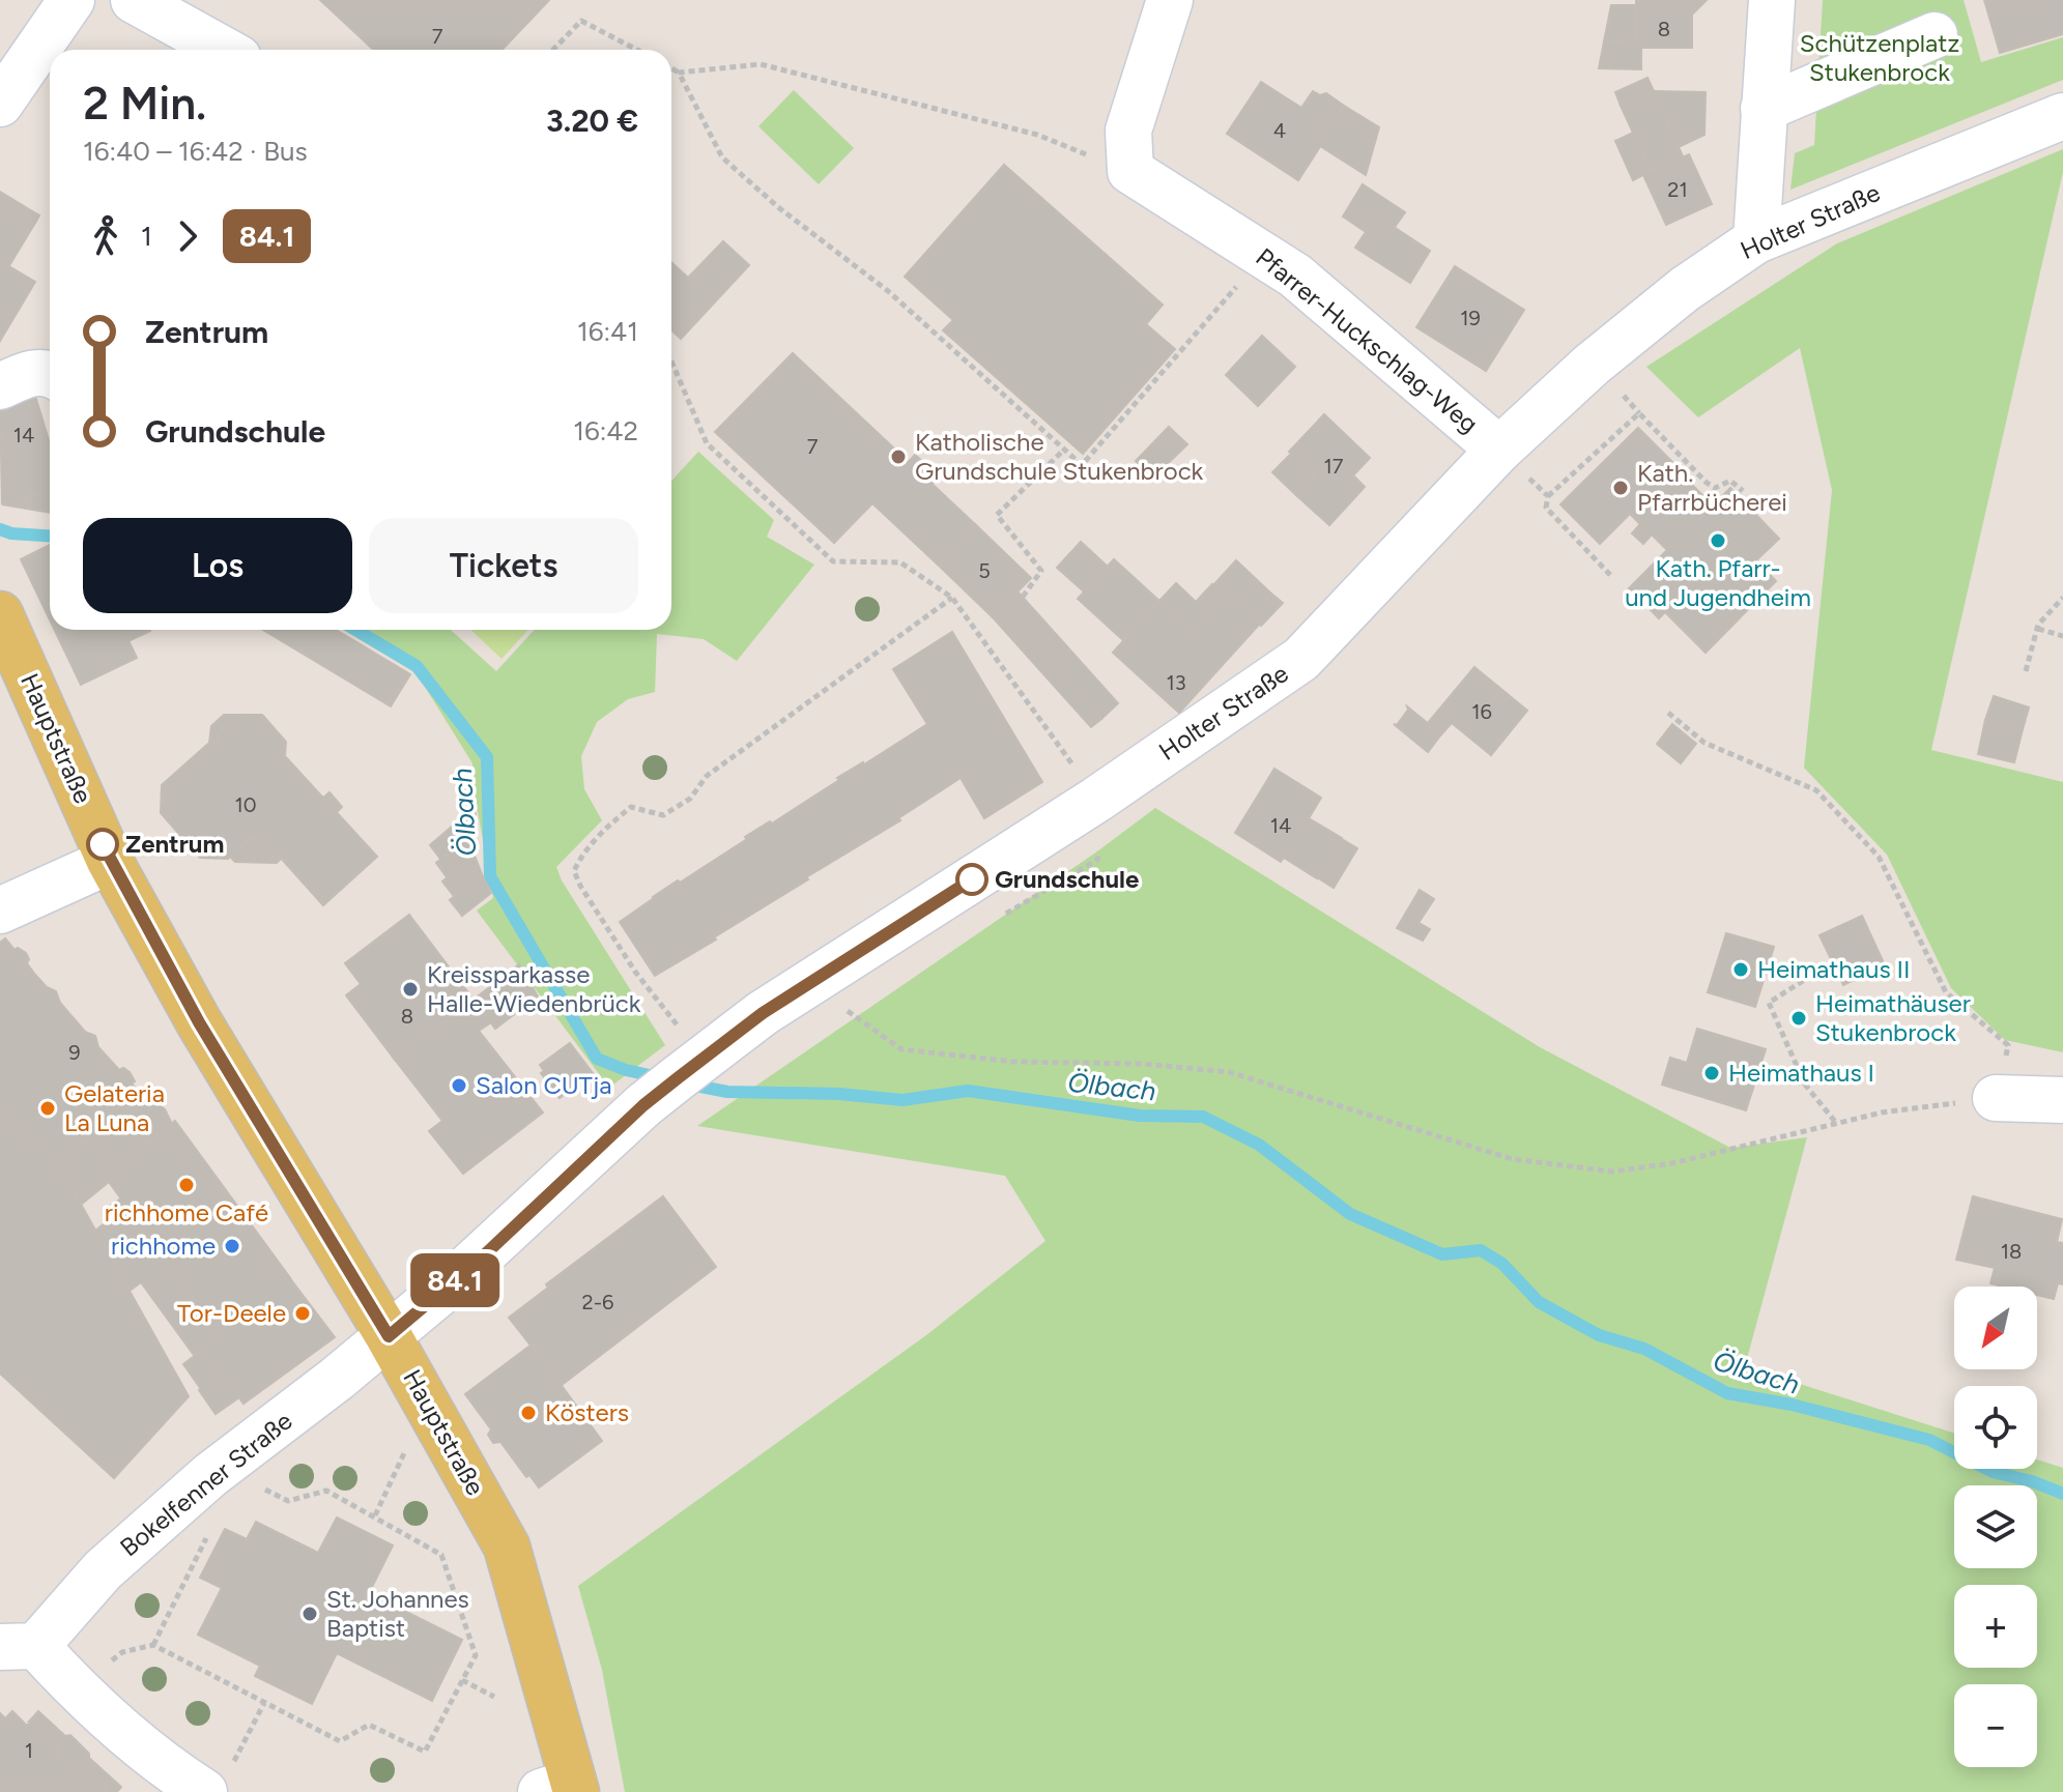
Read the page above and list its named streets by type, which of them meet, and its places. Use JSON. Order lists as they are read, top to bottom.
{
  "streets": {
    "main road": ["Hauptstraße"],
    "street": ["Holter Straße", "Pfarrer-Huckschlag-Weg", "Bokelfenner Straße"]
  },
  "crossings": [
    ["Holter Straße", "Pfarrer-Huckschlag-Weg"],
    ["Holter Straße", "Hauptstraße"],
    ["Holter Straße", "Bokelfenner Straße"],
    ["Hauptstraße", "Bokelfenner Straße"]
  ],
  "water": ["Ölbach"],
  "parks": ["Schützenplatz Stukenbrock"],
  "places": [
    "Katholische Grundschule Stukenbrock",
    "Kath. Pfarrbücherei",
    "Kath. Pfarr- und Jugendheim",
    "Zentrum",
    "Grundschule",
    "Heimathaus II",
    "Kreissparkasse Halle-Wiedenbrück",
    "Heimathäuser Stukenbrock",
    "Heimathaus I",
    "Salon CUTja",
    "Gelateria La Luna",
    "richhome Café",
    "richhome",
    "Tor-Deele",
    "Kösters",
    "St. Johannes Baptist"
  ],
  "lines": ["bus line 84.1"],
  "house_numbers": [
    "8",
    "7",
    "4",
    "21",
    "19",
    "14",
    "7",
    "17",
    "5",
    "13",
    "16",
    "10",
    "14",
    "8",
    "9",
    "18",
    "2-6",
    "1"
  ],
  "north": "bottom left",
  "page": {
    "on_map": "84.1",
    "heading": ["2 Min.", "16:40 – 16:42 · Bus", "3.20 €"],
    "legs": ["1", "84.1"],
    "list": [
      {
        "name": "Zentrum",
        "value": "16:41"
      },
      {
        "name": "Grundschule",
        "value": "16:42"
      }
    ],
    "buttons": ["Los", "Tickets"],
    "map_buttons": ["+", "−"]
  }
}
